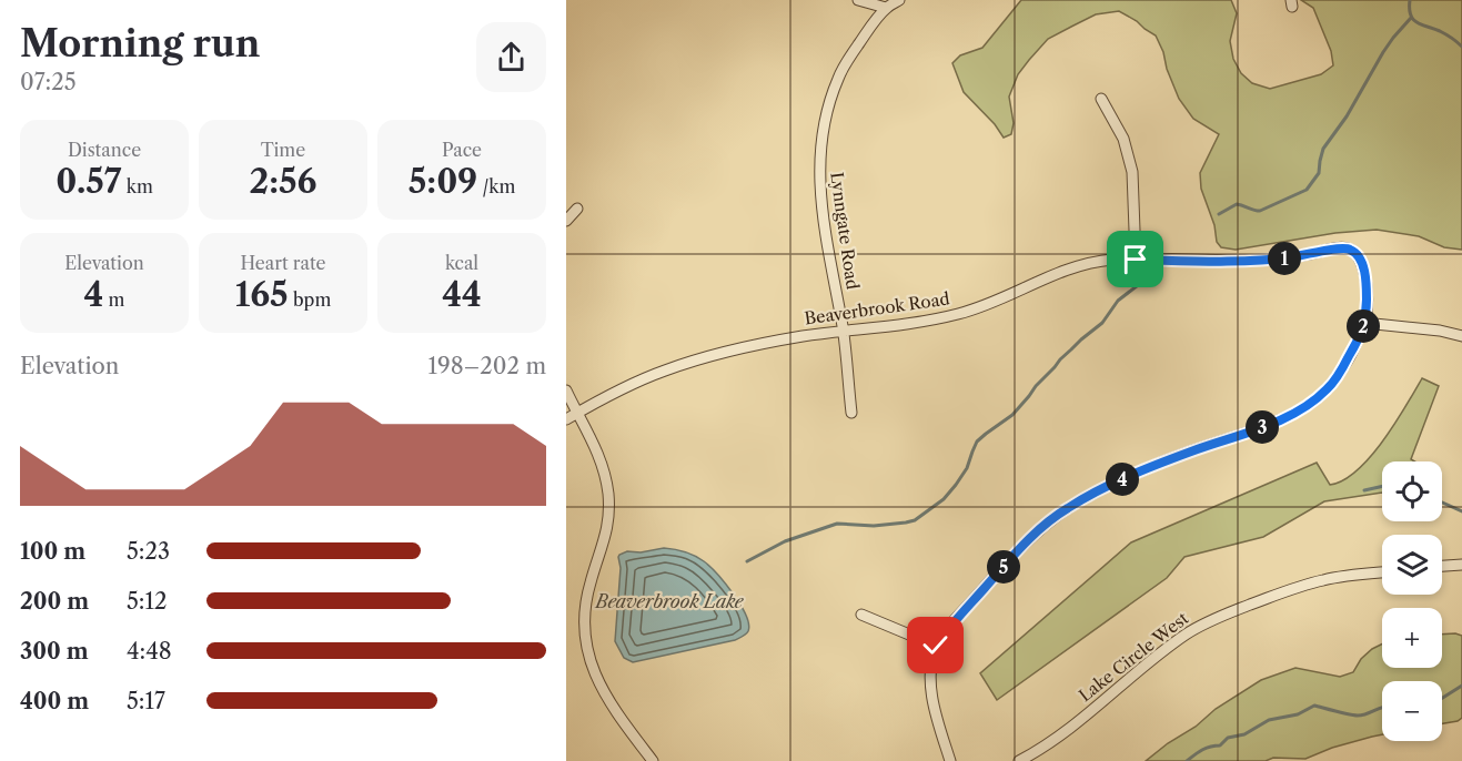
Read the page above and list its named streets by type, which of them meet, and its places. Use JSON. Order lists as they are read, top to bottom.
{
  "streets": {
    "street": ["Lynngate Road", "Beaverbrook Road", "Lake Circle West"]
  },
  "crossings": [
    ["Lynngate Road", "Beaverbrook Road"]
  ],
  "water": ["Beaverbrook Lake"],
  "page": {
    "heading": ["Morning run", "07:25"],
    "stats": [
      ["Distance", "0.57 km"],
      ["Time", "2:56"],
      ["Pace", "5:09 /km"],
      ["Elevation", "4 m"],
      ["Heart rate", "165 bpm"],
      ["kcal", "44"]
    ],
    "pins": [
      "1",
      "2",
      "3",
      "4",
      "5"
    ],
    "chart": ["Elevation", "198–202 m"],
    "map_buttons": ["+", "−"],
    "list": [
      {
        "name": "100 m",
        "note": "5:23"
      },
      {
        "name": "200 m",
        "note": "5:12"
      },
      {
        "name": "300 m",
        "note": "4:48"
      },
      {
        "name": "400 m",
        "note": "5:17"
      }
    ]
  }
}
